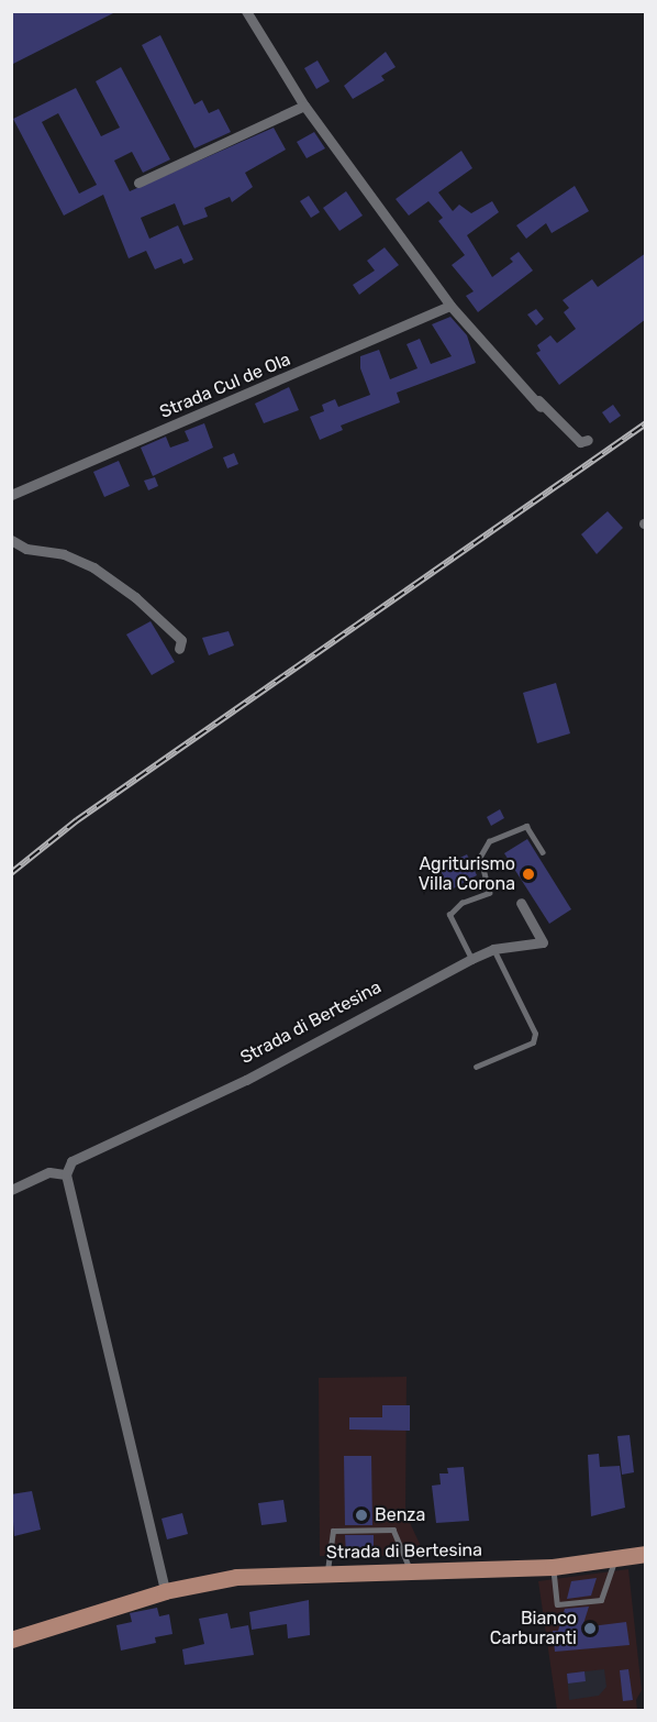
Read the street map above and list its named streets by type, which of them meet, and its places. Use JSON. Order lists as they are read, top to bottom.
{
  "streets": {
    "main road": ["Strada di Bertesina"],
    "street": ["Strada Cul de Ola"]
  },
  "places": ["Agriturismo Villa Corona", "Benza", "Bianco Carburanti"]
}
